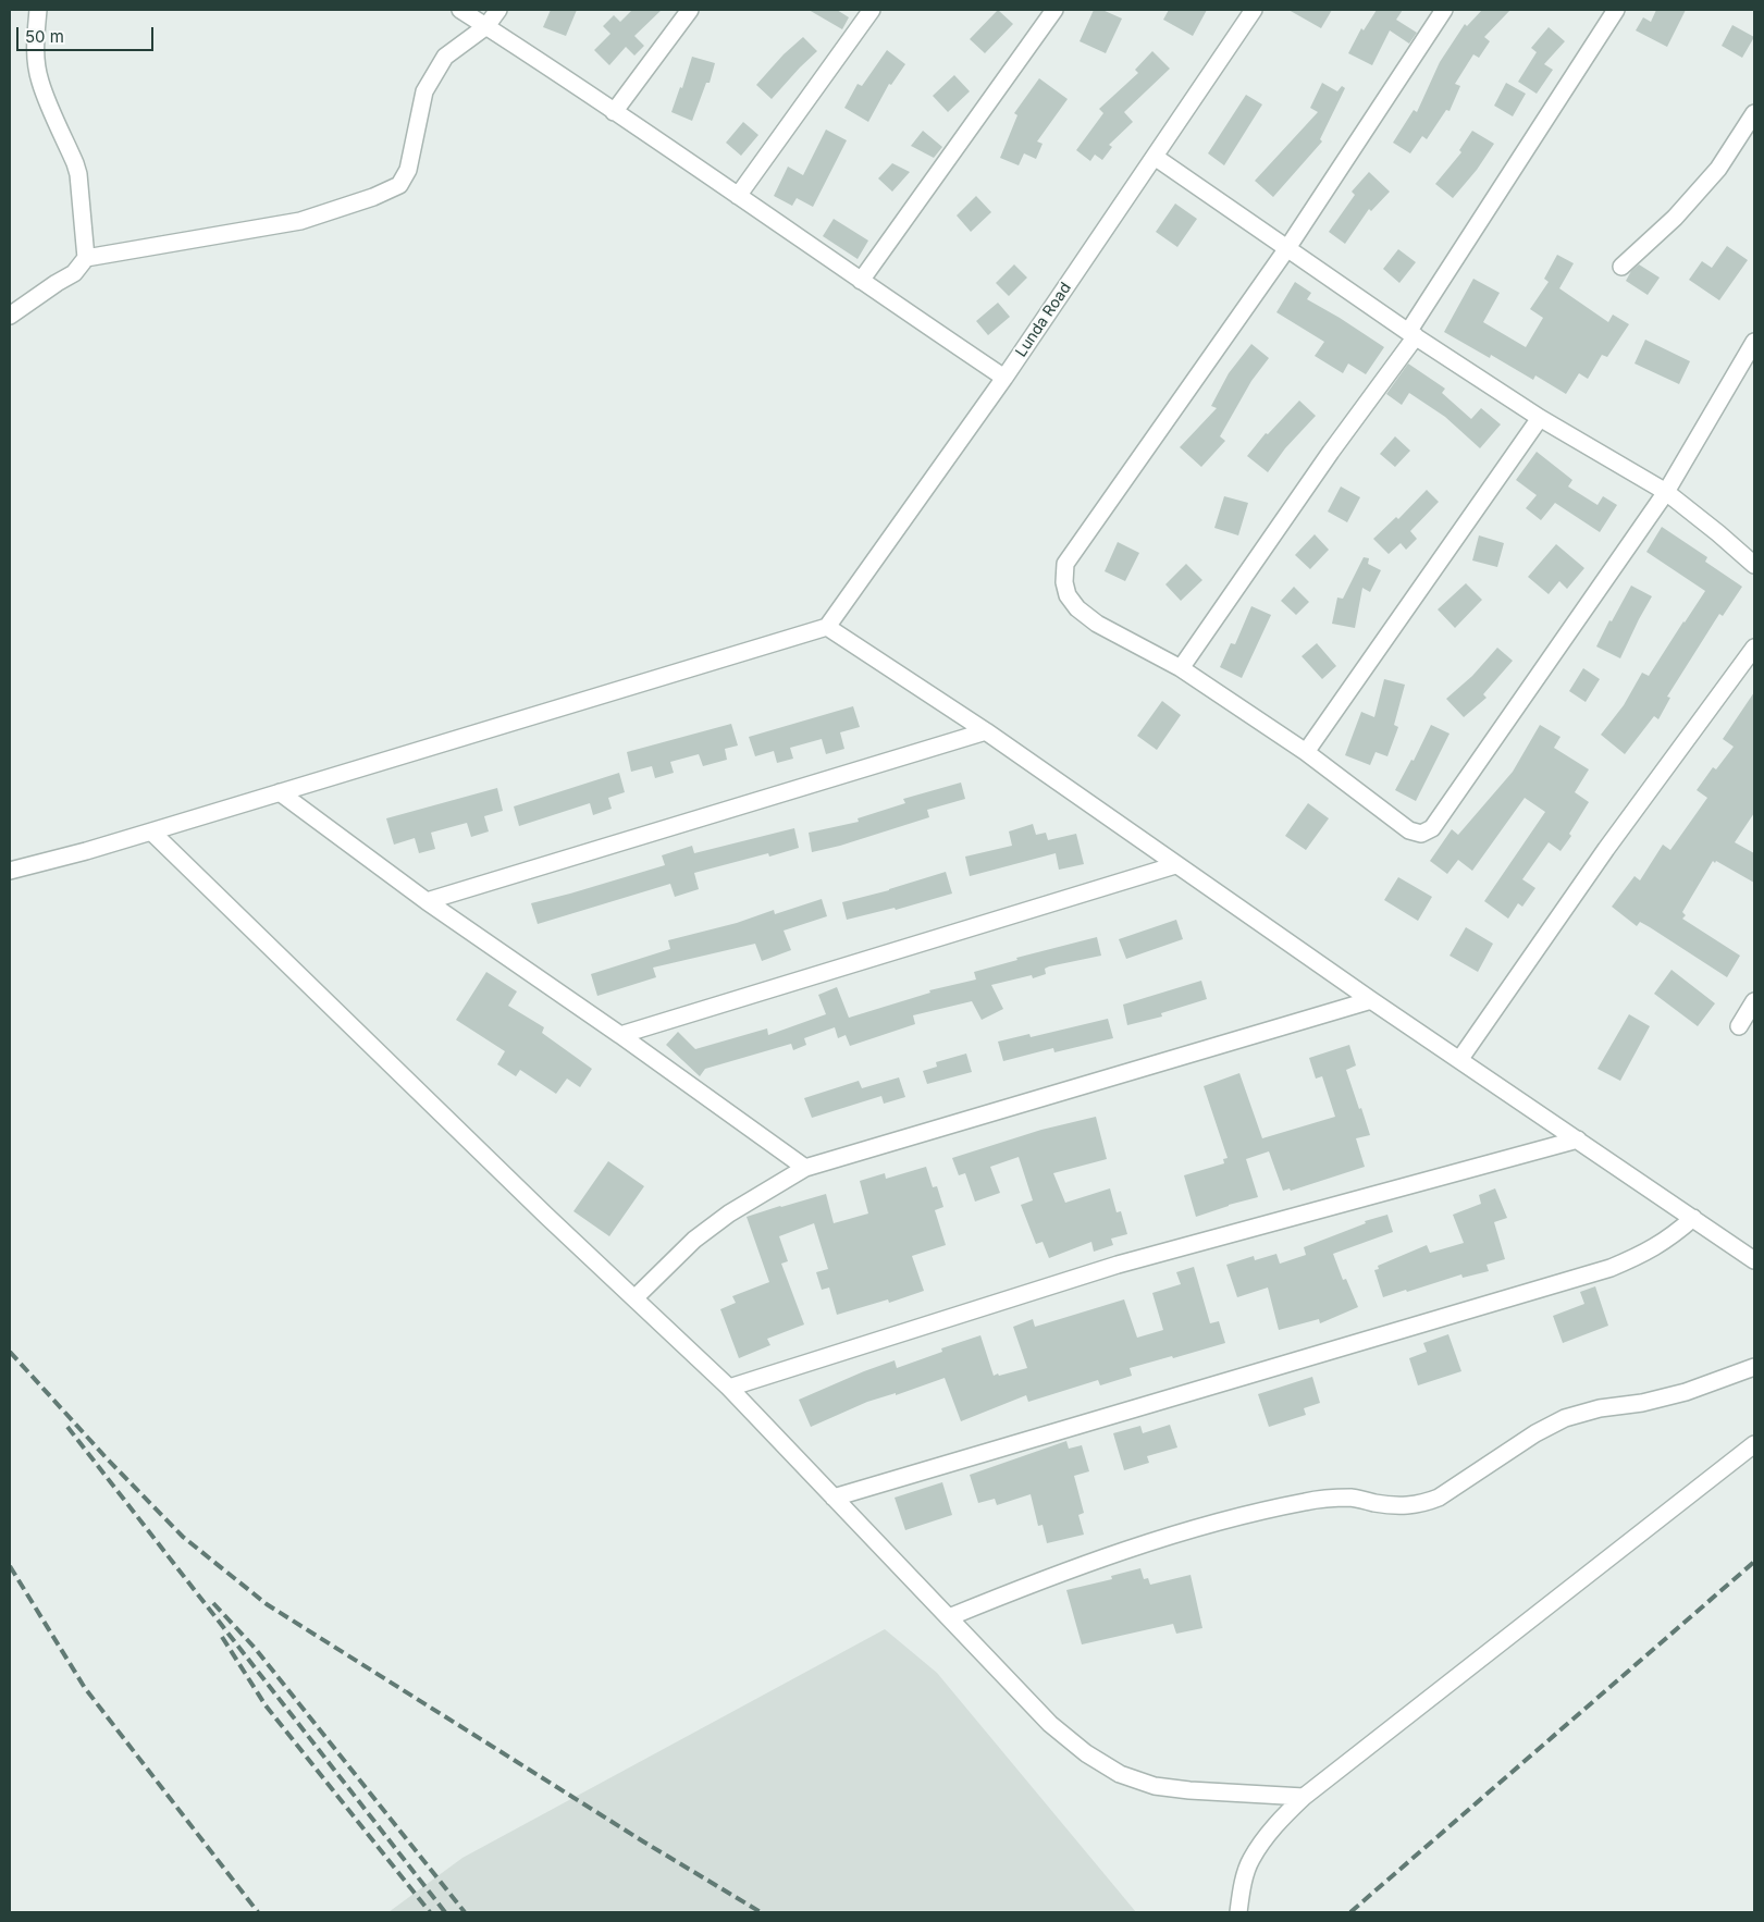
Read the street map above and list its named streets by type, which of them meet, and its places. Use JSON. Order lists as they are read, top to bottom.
{
  "streets": {
    "street": ["Lunda Road"]
  },
  "scale_bar": "50 m"
}
